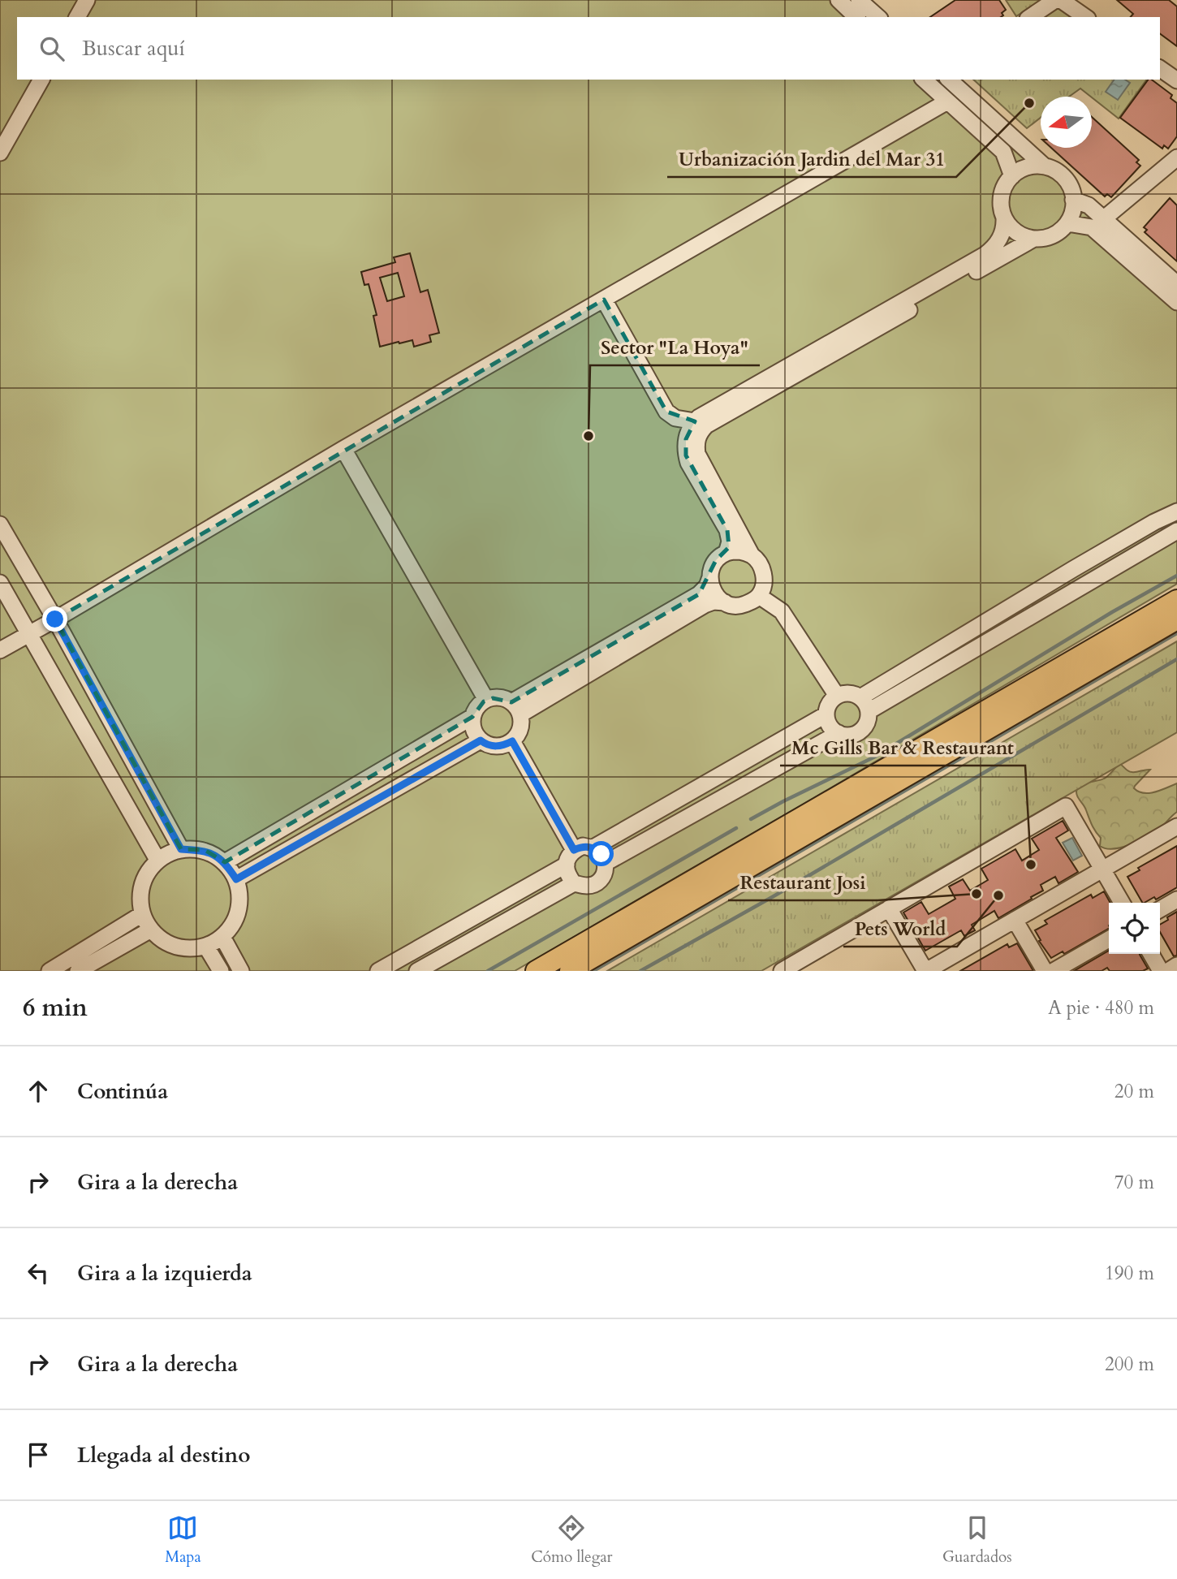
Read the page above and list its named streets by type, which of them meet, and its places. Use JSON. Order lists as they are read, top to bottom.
{
  "places": [
    "Urbanización Jardin del Mar 31",
    "Sector \"La Hoya\"",
    "Mc Gills Bar & Restaurant",
    "Restaurant Josi",
    "Pets World"
  ],
  "north": "left",
  "page": {
    "search": "Buscar aquí",
    "heading": ["6 min", "A pie · 480 m"],
    "list": [
      ["Continúa", "20 m"],
      ["Gira a la derecha", "70 m"],
      ["Gira a la izquierda", "190 m"],
      ["Gira a la derecha", "200 m"],
      "Llegada al destino"
    ],
    "nav": ["Mapa", "Cómo llegar", "Guardados"]
  }
}
